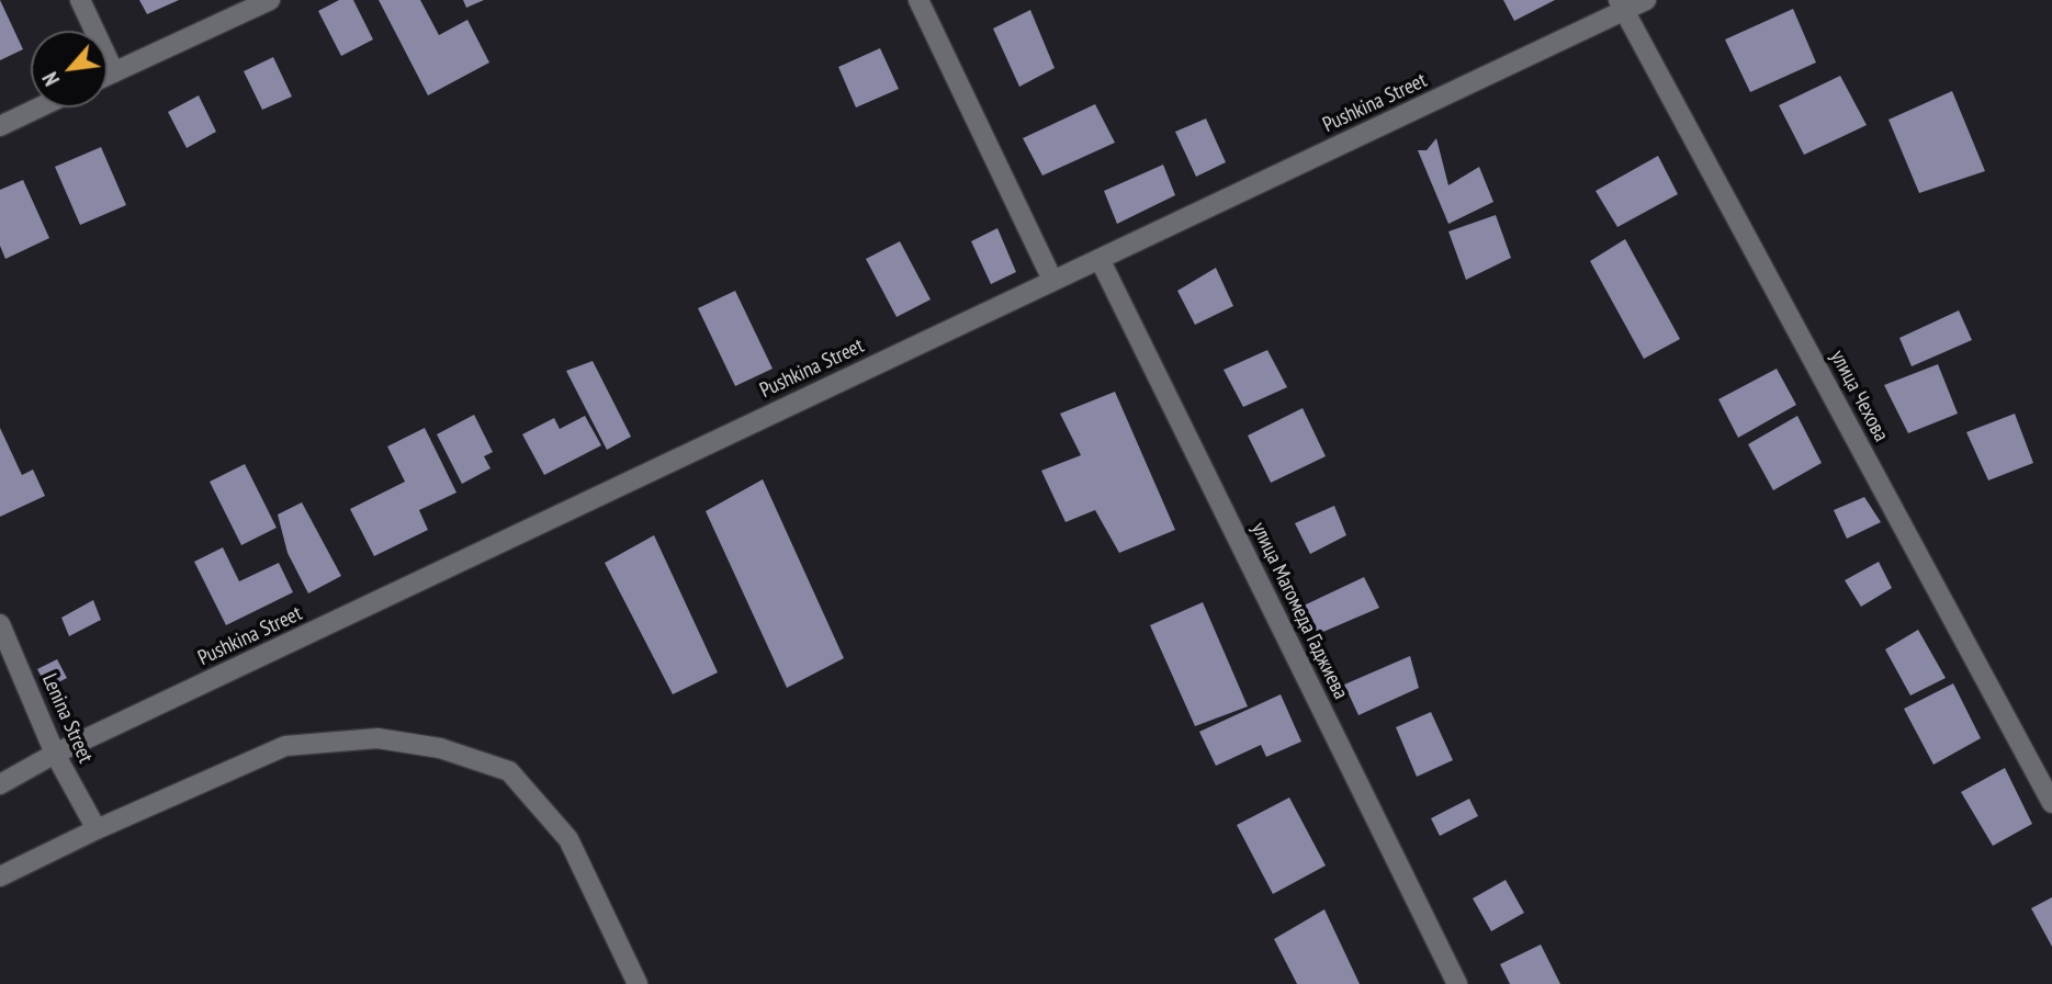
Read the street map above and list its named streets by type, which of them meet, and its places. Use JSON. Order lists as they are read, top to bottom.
{
  "streets": {
    "street": [
      "Pushkina Street",
      "улица Чехова",
      "улица Магомеда Гаджиева",
      "Lenina Street"
    ]
  },
  "crossings": [
    ["Pushkina Street", "улица Чехова"],
    ["Pushkina Street", "улица Магомеда Гаджиева"],
    ["Pushkina Street", "Lenina Street"]
  ],
  "north": "bottom left"
}
